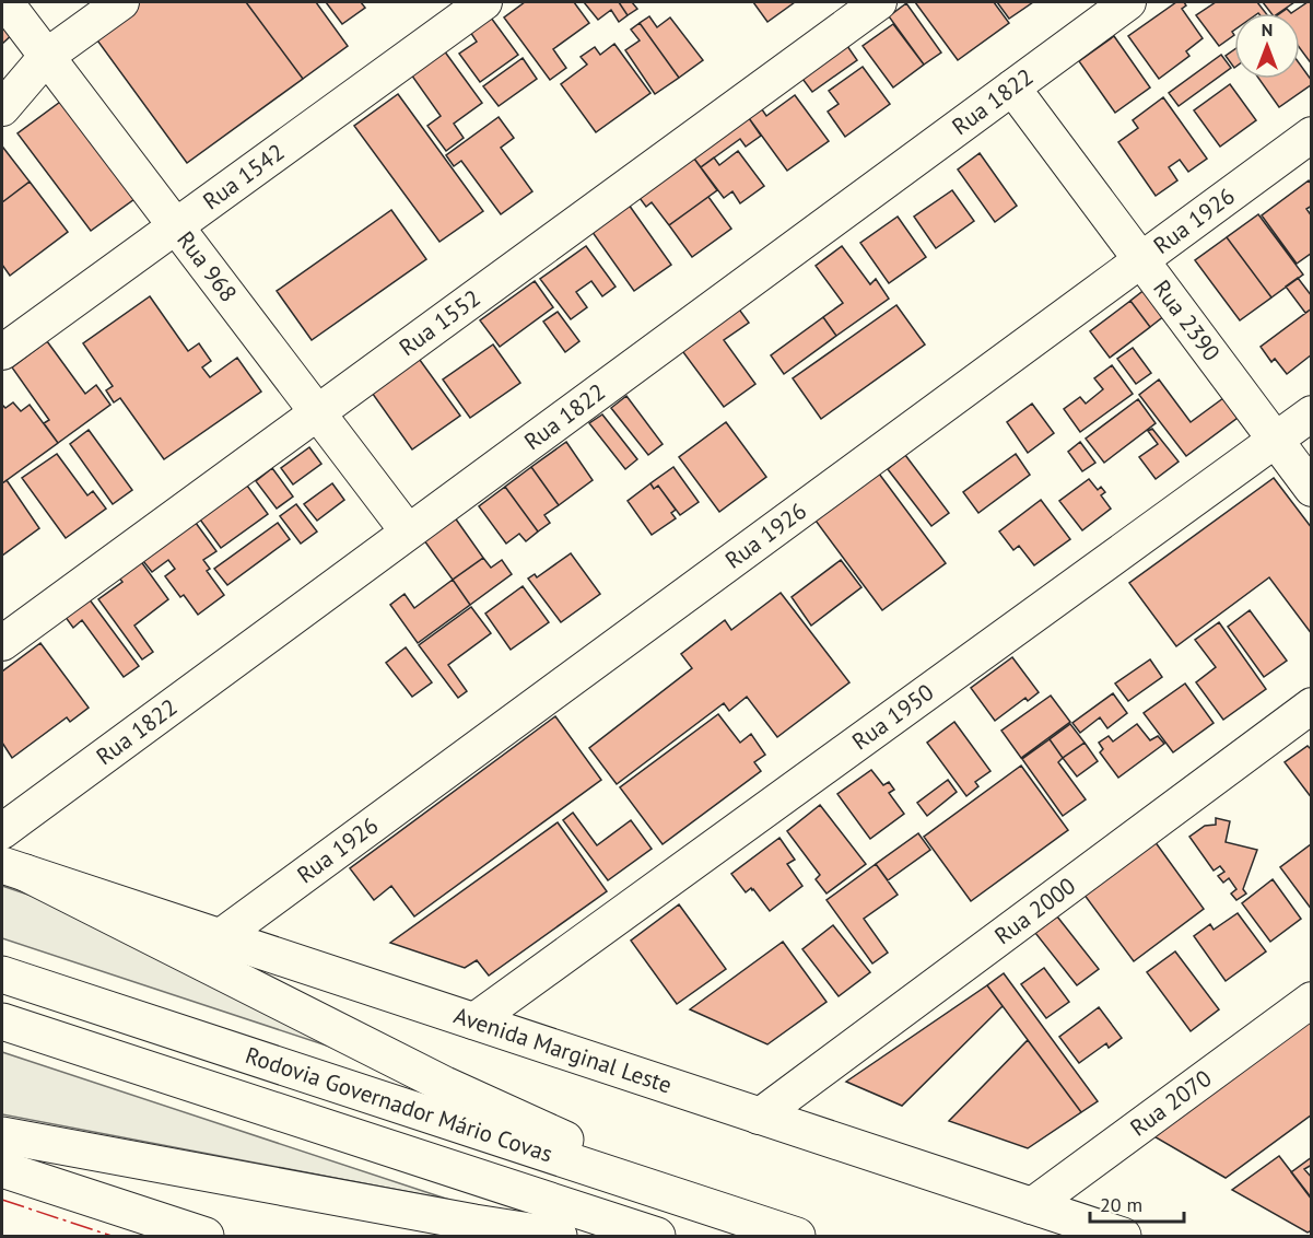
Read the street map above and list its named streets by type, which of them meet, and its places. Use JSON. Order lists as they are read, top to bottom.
{
  "streets": {
    "main road": ["Avenida Marginal Leste", "Rodovia Governador Mário Covas"],
    "street": [
      "Rua 1822",
      "Rua 1542",
      "Rua 1926",
      "Rua 968",
      "Rua 2390",
      "Rua 1552",
      "Rua 1950",
      "Rua 2000",
      "Rua 2070"
    ]
  },
  "crossings": [
    ["Rua 1822", "Rua 968"],
    ["Rua 1822", "Rua 2390"],
    ["Rua 1542", "Rua 968"],
    ["Rua 1926", "Rua 2390"],
    ["Rua 1926", "Avenida Marginal Leste"],
    ["Rua 968", "Rua 1552"],
    ["Rua 2390", "Rua 1950"],
    ["Rua 1950", "Avenida Marginal Leste"],
    ["Rua 2000", "Avenida Marginal Leste"],
    ["Avenida Marginal Leste", "Rua 2070"]
  ],
  "scale_bar": "20 m",
  "north": "top"
}
